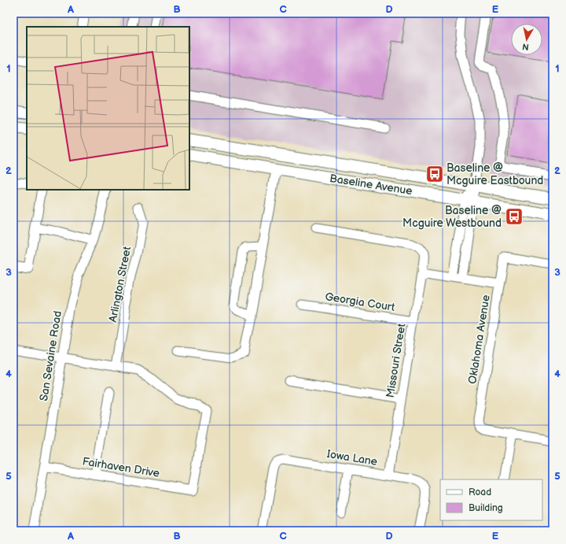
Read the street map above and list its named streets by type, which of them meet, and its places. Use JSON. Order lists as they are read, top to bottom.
{
  "streets": {
    "main road": ["Baseline Avenue"],
    "street": [
      "Arlington Street",
      "Georgia Court",
      "Oklahoma Avenue",
      "San Sevaine Road",
      "Missouri Street",
      "Iowa Lane",
      "Fairhaven Drive"
    ]
  },
  "crossings": [
    ["Arlington Street", "Fairhaven Drive"],
    ["Georgia Court", "Missouri Street"],
    ["San Sevaine Road", "Fairhaven Drive"],
    ["Missouri Street", "Iowa Lane"]
  ],
  "places": {
    "bus stop": ["Baseline @ Mcguire Eastbound", "Baseline @ Mcguire Westbound"]
  },
  "legend": ["Road", "Building"],
  "north": "bottom",
  "grid": {
    "columns": [
      "A",
      "B",
      "C",
      "D",
      "E"
    ],
    "rows": [
      "1",
      "2",
      "3",
      "4",
      "5"
    ]
  }
}
